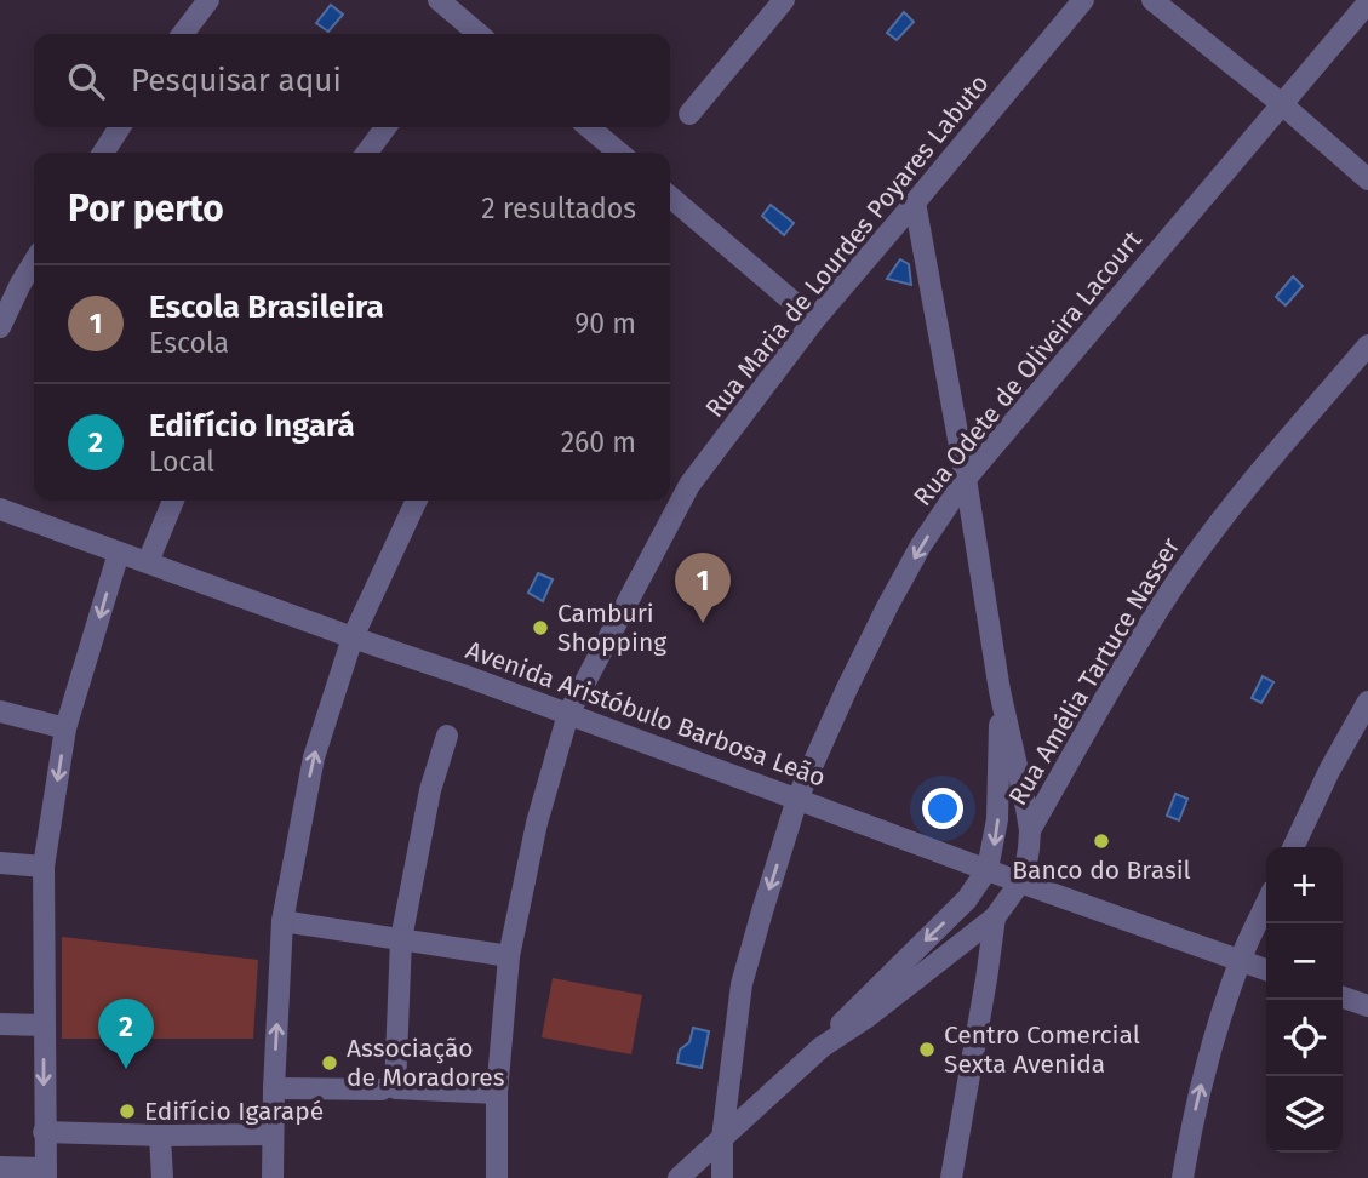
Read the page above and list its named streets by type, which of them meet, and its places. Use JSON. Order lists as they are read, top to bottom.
{
  "streets": {
    "street": [
      "Rua Maria de Lourdes Poyares Labuto",
      "Rua Odete de Oliveira Lacourt",
      "Rua Amélia Tartuce Nasser",
      "Avenida Aristóbulo Barbosa Leão"
    ]
  },
  "crossings": [
    ["Rua Maria de Lourdes Poyares Labuto", "Avenida Aristóbulo Barbosa Leão"],
    ["Rua Odete de Oliveira Lacourt", "Avenida Aristóbulo Barbosa Leão"]
  ],
  "places": [
    "Camburi Shopping",
    "Banco do Brasil",
    "Centro Comercial Sexta Avenida",
    "Associação de Moradores",
    "Edifício Igarapé"
  ],
  "page": {
    "search": "Pesquisar aqui",
    "heading": ["Por perto", "2 resultados"],
    "list": [
      {
        "mark": "1",
        "name": "Escola Brasileira",
        "note": "Escola",
        "value": "90 m"
      },
      {
        "mark": "2",
        "name": "Edifício Ingará",
        "note": "Local",
        "value": "260 m"
      }
    ],
    "pins": ["1", "2"],
    "map_buttons": ["+", "−"]
  }
}
